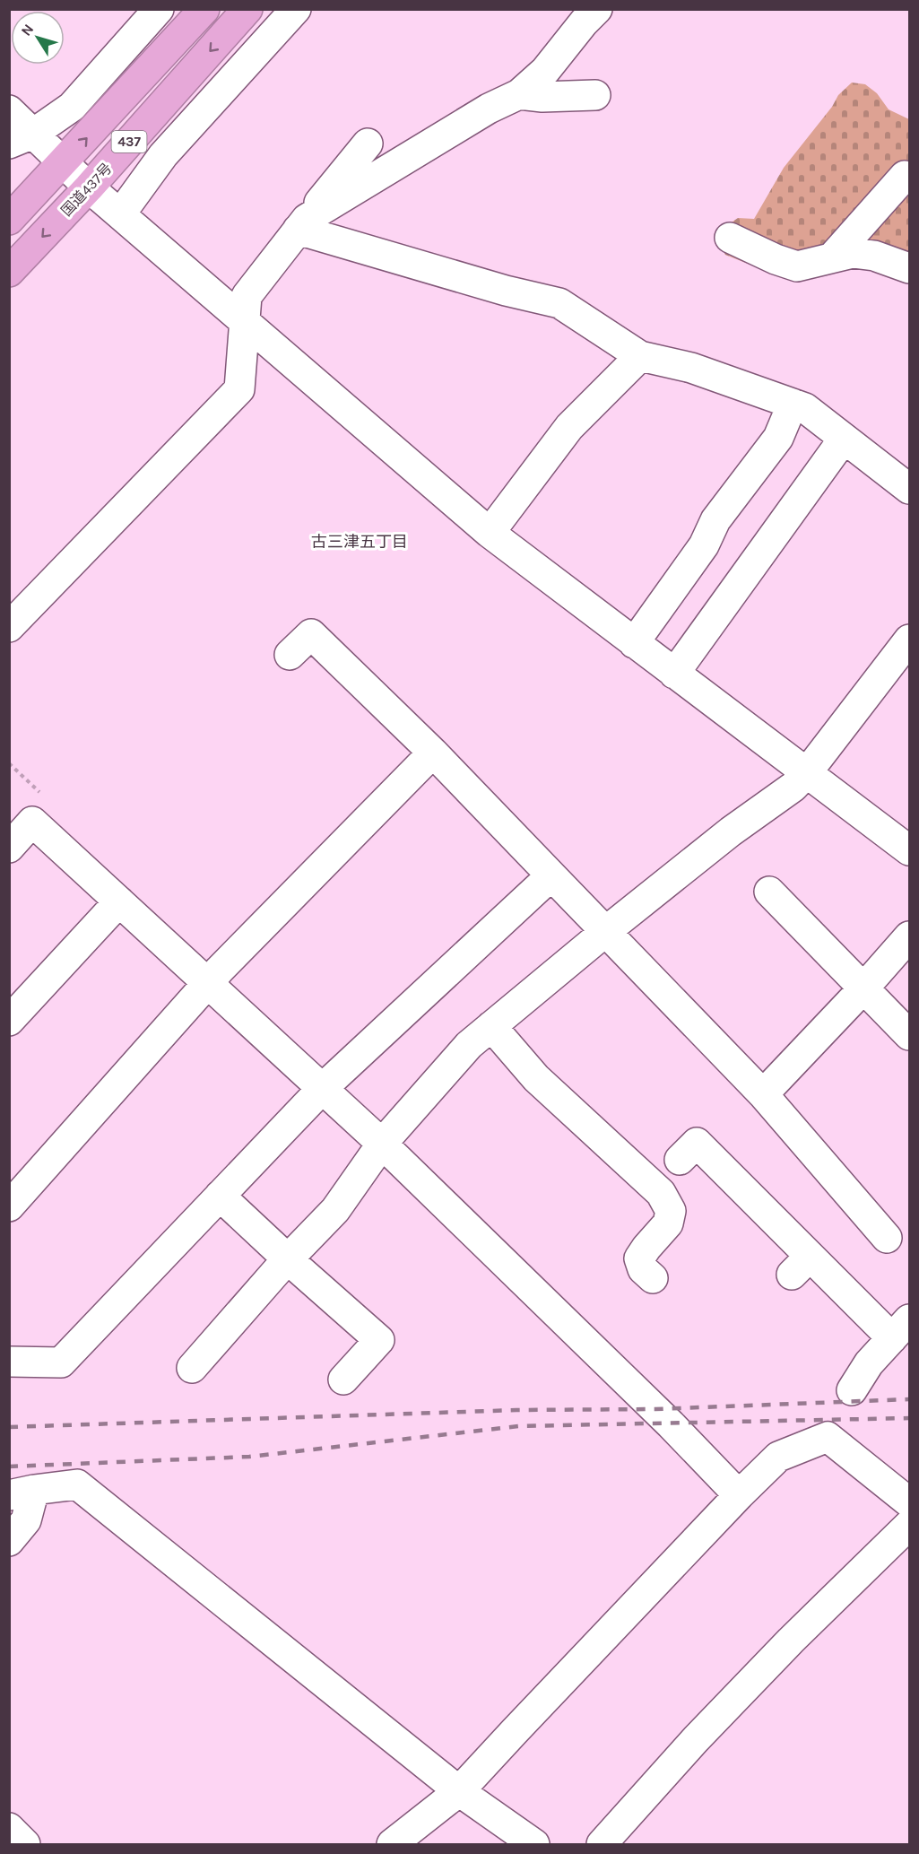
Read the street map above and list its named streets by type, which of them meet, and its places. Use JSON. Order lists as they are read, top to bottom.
{
  "streets": {
    "highway": ["437", "国道437号"]
  },
  "districts": ["古三津五丁目"],
  "north": "top left"
}
